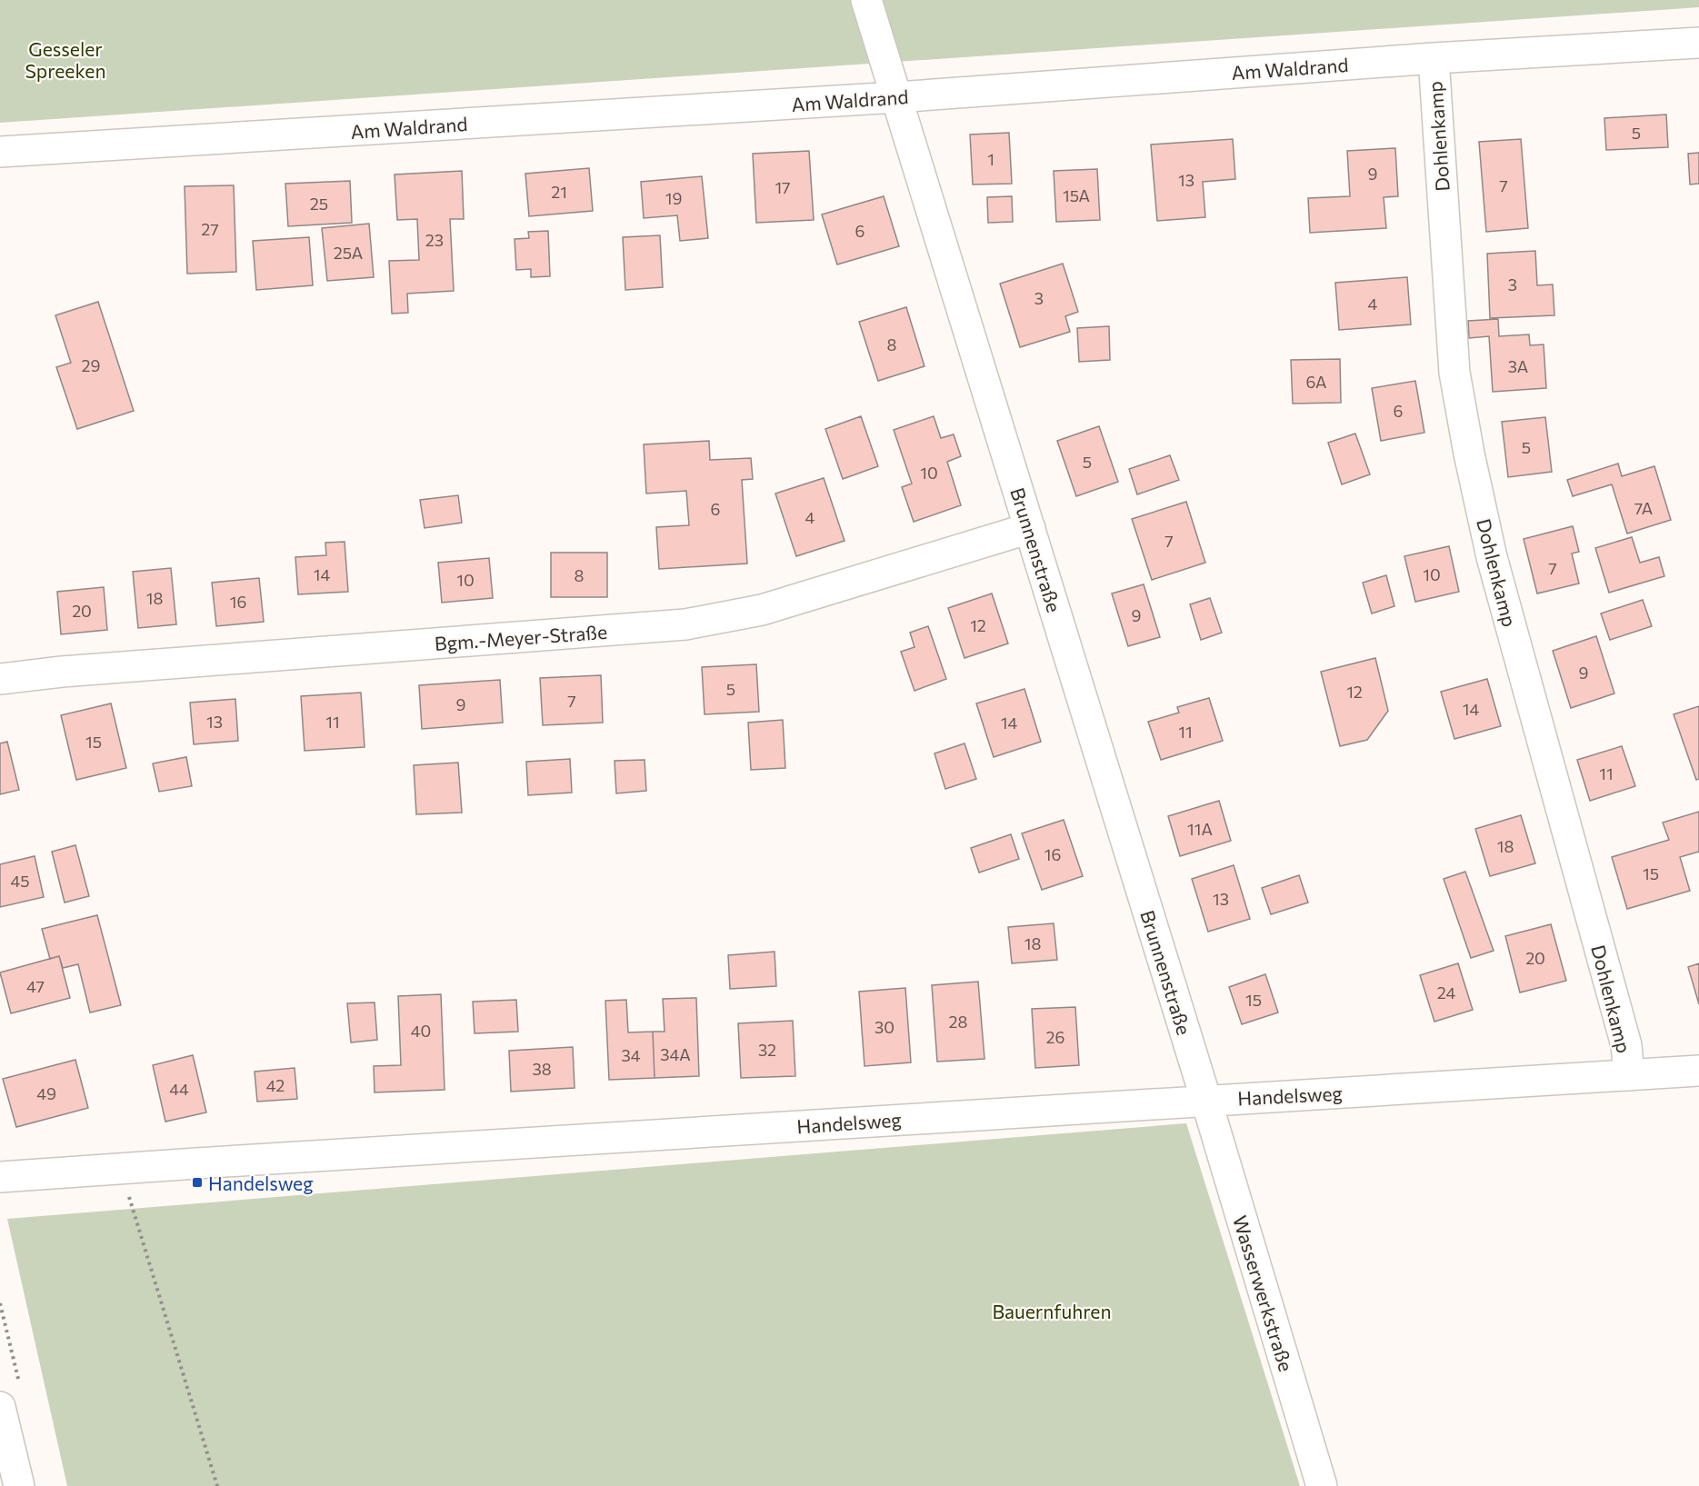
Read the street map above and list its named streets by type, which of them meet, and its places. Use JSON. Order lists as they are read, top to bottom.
{
  "streets": {
    "street": [
      "Am Waldrand",
      "Dohlenkamp",
      "Brunnenstraße",
      "Bgm.-Meyer-Straße",
      "Handelsweg",
      "Wasserwerkstraße"
    ]
  },
  "crossings": [
    ["Am Waldrand", "Dohlenkamp"],
    ["Am Waldrand", "Brunnenstraße"],
    ["Dohlenkamp", "Handelsweg"],
    ["Brunnenstraße", "Bgm.-Meyer-Straße"],
    ["Brunnenstraße", "Handelsweg"],
    ["Brunnenstraße", "Wasserwerkstraße"],
    ["Handelsweg", "Wasserwerkstraße"]
  ],
  "parks": ["Gesseler Spreeken", "Bauernfuhren"],
  "places": {
    "transit": ["Handelsweg"]
  },
  "house_numbers": [
    "5",
    "1",
    "9",
    "13",
    "7",
    "17",
    "21",
    "15A",
    "19",
    "25",
    "27",
    "6",
    "23",
    "25A",
    "3",
    "3",
    "4",
    "8",
    "29",
    "3A",
    "6A",
    "6",
    "5",
    "5",
    "10",
    "7A",
    "6",
    "4",
    "7",
    "7",
    "14",
    "10",
    "8",
    "10",
    "18",
    "16",
    "20",
    "9",
    "12",
    "9",
    "5",
    "12",
    "7",
    "9",
    "14",
    "13",
    "11",
    "14",
    "11",
    "15",
    "11",
    "11A",
    "18",
    "16",
    "15",
    "45",
    "13",
    "18",
    "20",
    "47",
    "24",
    "15",
    "28",
    "30",
    "40",
    "26",
    "32",
    "34A",
    "34",
    "38",
    "42",
    "44",
    "49"
  ]
}
